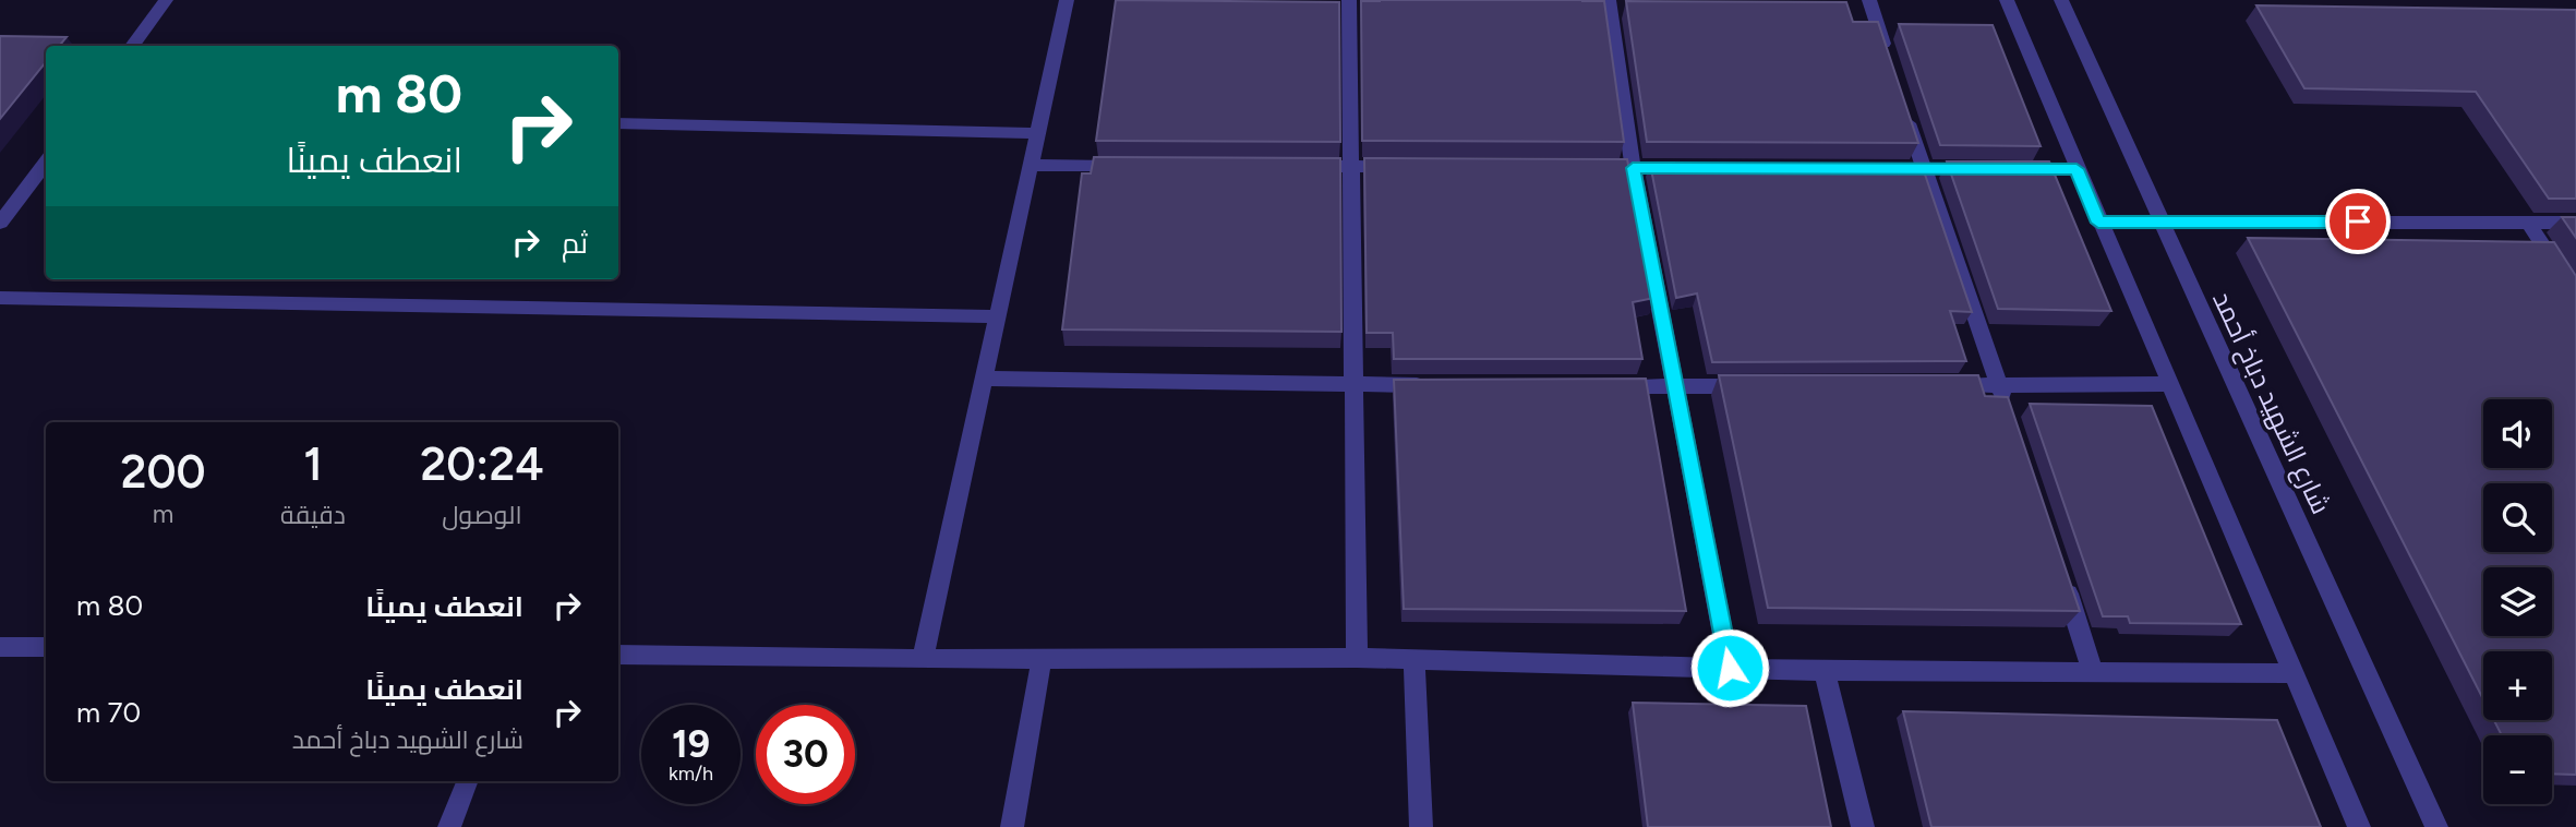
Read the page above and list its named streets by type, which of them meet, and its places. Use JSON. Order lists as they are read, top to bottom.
{
  "streets": {
    "street": ["شارع الشهيد دباخ أحمد"]
  },
  "page": {
    "turn": ["80 m", "انعطف يمينًا"],
    "then": "ثم",
    "map_buttons": ["+", "−"],
    "eta": [
      "20:24",
      "الوصول",
      "1",
      "دقيقة",
      "200",
      "m"
    ],
    "list": [
      {
        "name": "انعطف يمينًا",
        "value": "80 m"
      },
      {
        "name": "انعطف يمينًا",
        "note": "شارع الشهيد دباخ أحمد",
        "value": "70 m"
      }
    ],
    "speed": "19 km/h",
    "limit": "30"
  }
}
